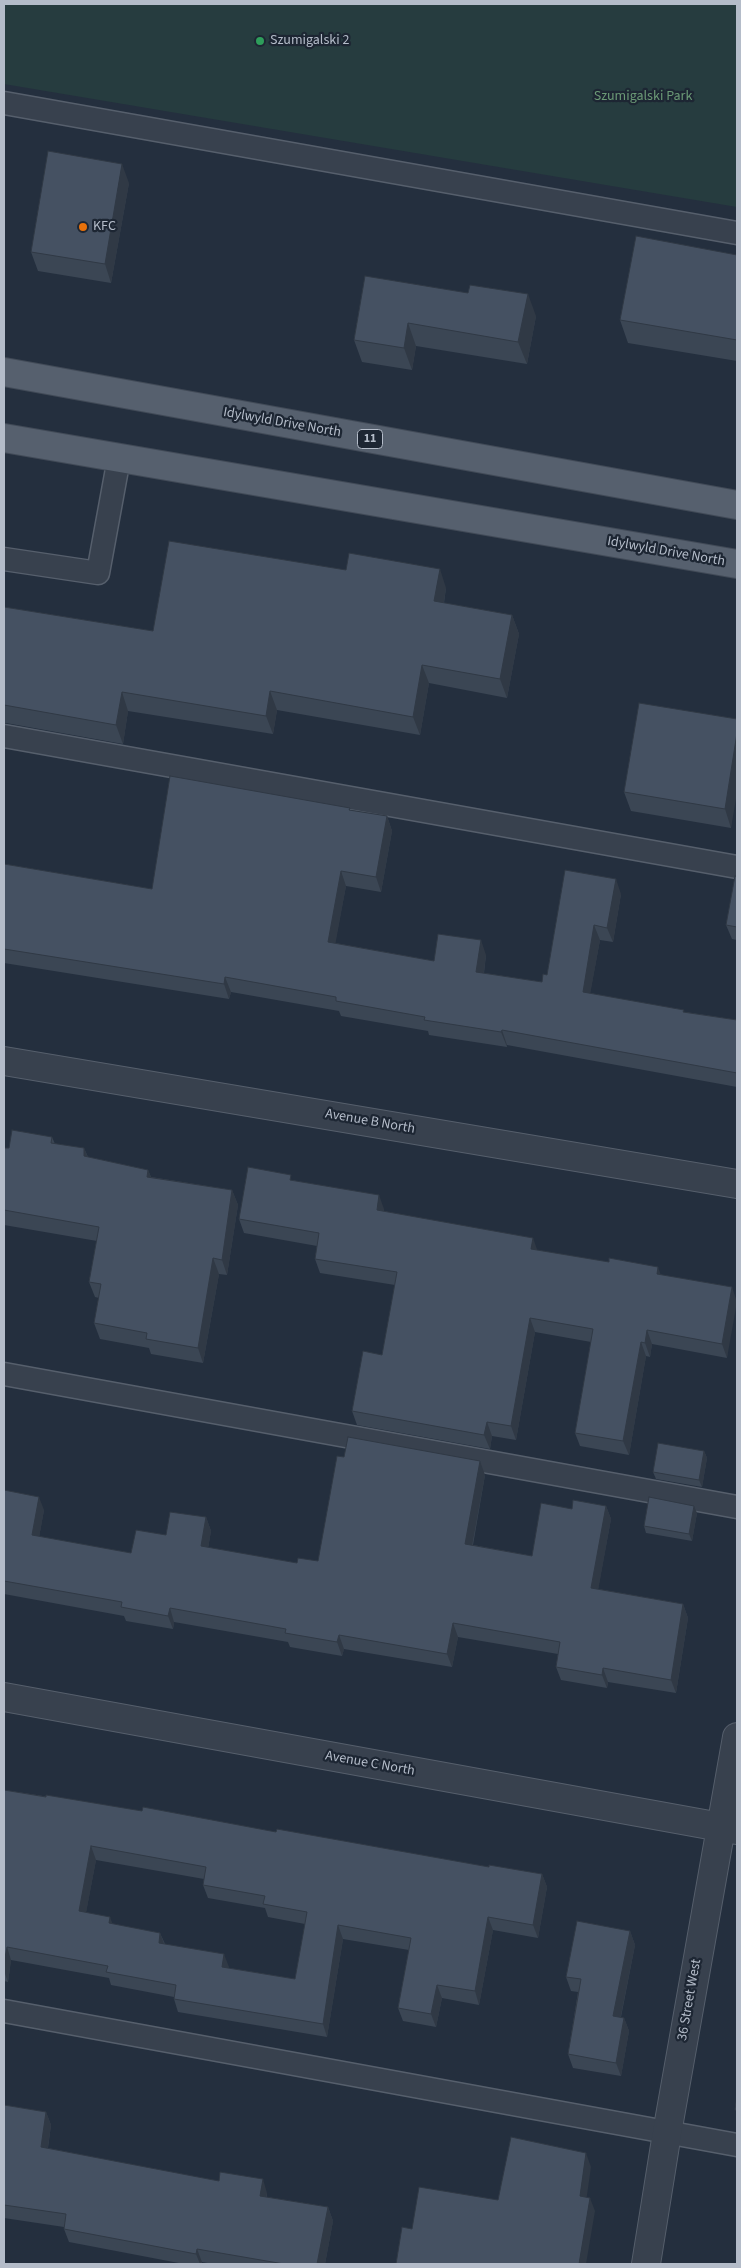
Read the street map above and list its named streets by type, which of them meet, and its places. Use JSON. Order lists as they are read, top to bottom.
{
  "streets": {
    "main road": ["Idylwyld Drive North", "11"],
    "street": ["Avenue B North", "Avenue C North", "36 Street West"]
  },
  "crossings": [
    ["Avenue C North", "36 Street West"]
  ],
  "parks": ["Szumigalski Park"],
  "places": ["Szumigalski 2", "KFC"]
}
